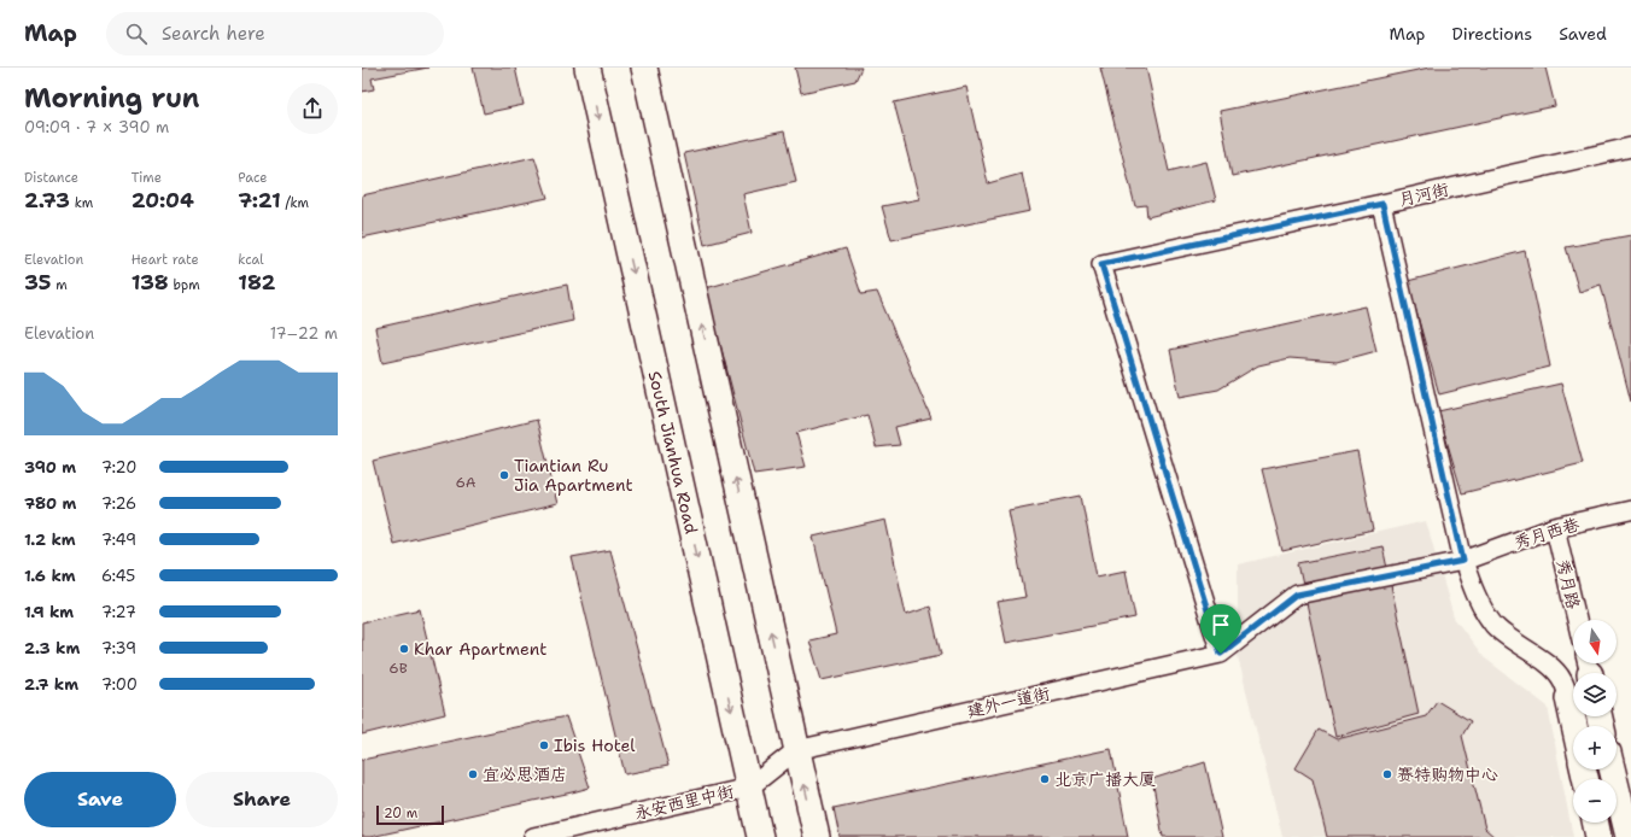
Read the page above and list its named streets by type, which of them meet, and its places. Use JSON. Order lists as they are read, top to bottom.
{
  "streets": {
    "street": [
      "月河街",
      "South Jianhua Road",
      "秀月西巷",
      "秀月路",
      "建外一道街",
      "永安西里中街"
    ]
  },
  "crossings": [
    ["月河街", "秀月西巷"],
    ["月河街", "建外一道街"],
    ["South Jianhua Road", "永安西里中街"],
    ["秀月西巷", "秀月路"],
    ["秀月西巷", "建外一道街"],
    ["建外一道街", "永安西里中街"]
  ],
  "places": [
    "Tiantian Ru Jia Apartment",
    "Khar Apartment",
    "Ibis Hotel",
    "宜必思酒店",
    "赛特购物中心",
    "北京广播大厦"
  ],
  "house_numbers": ["6A", "6B"],
  "scale_bar": "20 m",
  "north": "bottom",
  "page": {
    "header": "Map",
    "search": "Search here",
    "nav": ["Map", "Directions", "Saved"],
    "heading": ["Morning run", "09:09 · 7 × 390 m"],
    "stats": [
      ["Distance", "2.73 km"],
      ["Time", "20:04"],
      ["Pace", "7:21 /km"],
      ["Elevation", "35 m"],
      ["Heart rate", "138 bpm"],
      ["kcal", "182"]
    ],
    "chart": ["Elevation", "17–22 m"],
    "list": [
      {
        "name": "390 m",
        "note": "7:20"
      },
      {
        "name": "780 m",
        "note": "7:26"
      },
      {
        "name": "1.2 km",
        "note": "7:49"
      },
      {
        "name": "1.6 km",
        "note": "6:45"
      },
      {
        "name": "1.9 km",
        "note": "7:27"
      },
      {
        "name": "2.3 km",
        "note": "7:39"
      },
      {
        "name": "2.7 km",
        "note": "7:00"
      }
    ],
    "map_buttons": ["+", "−"],
    "buttons": ["Save", "Share"],
    "scale": "20 m"
  }
}
